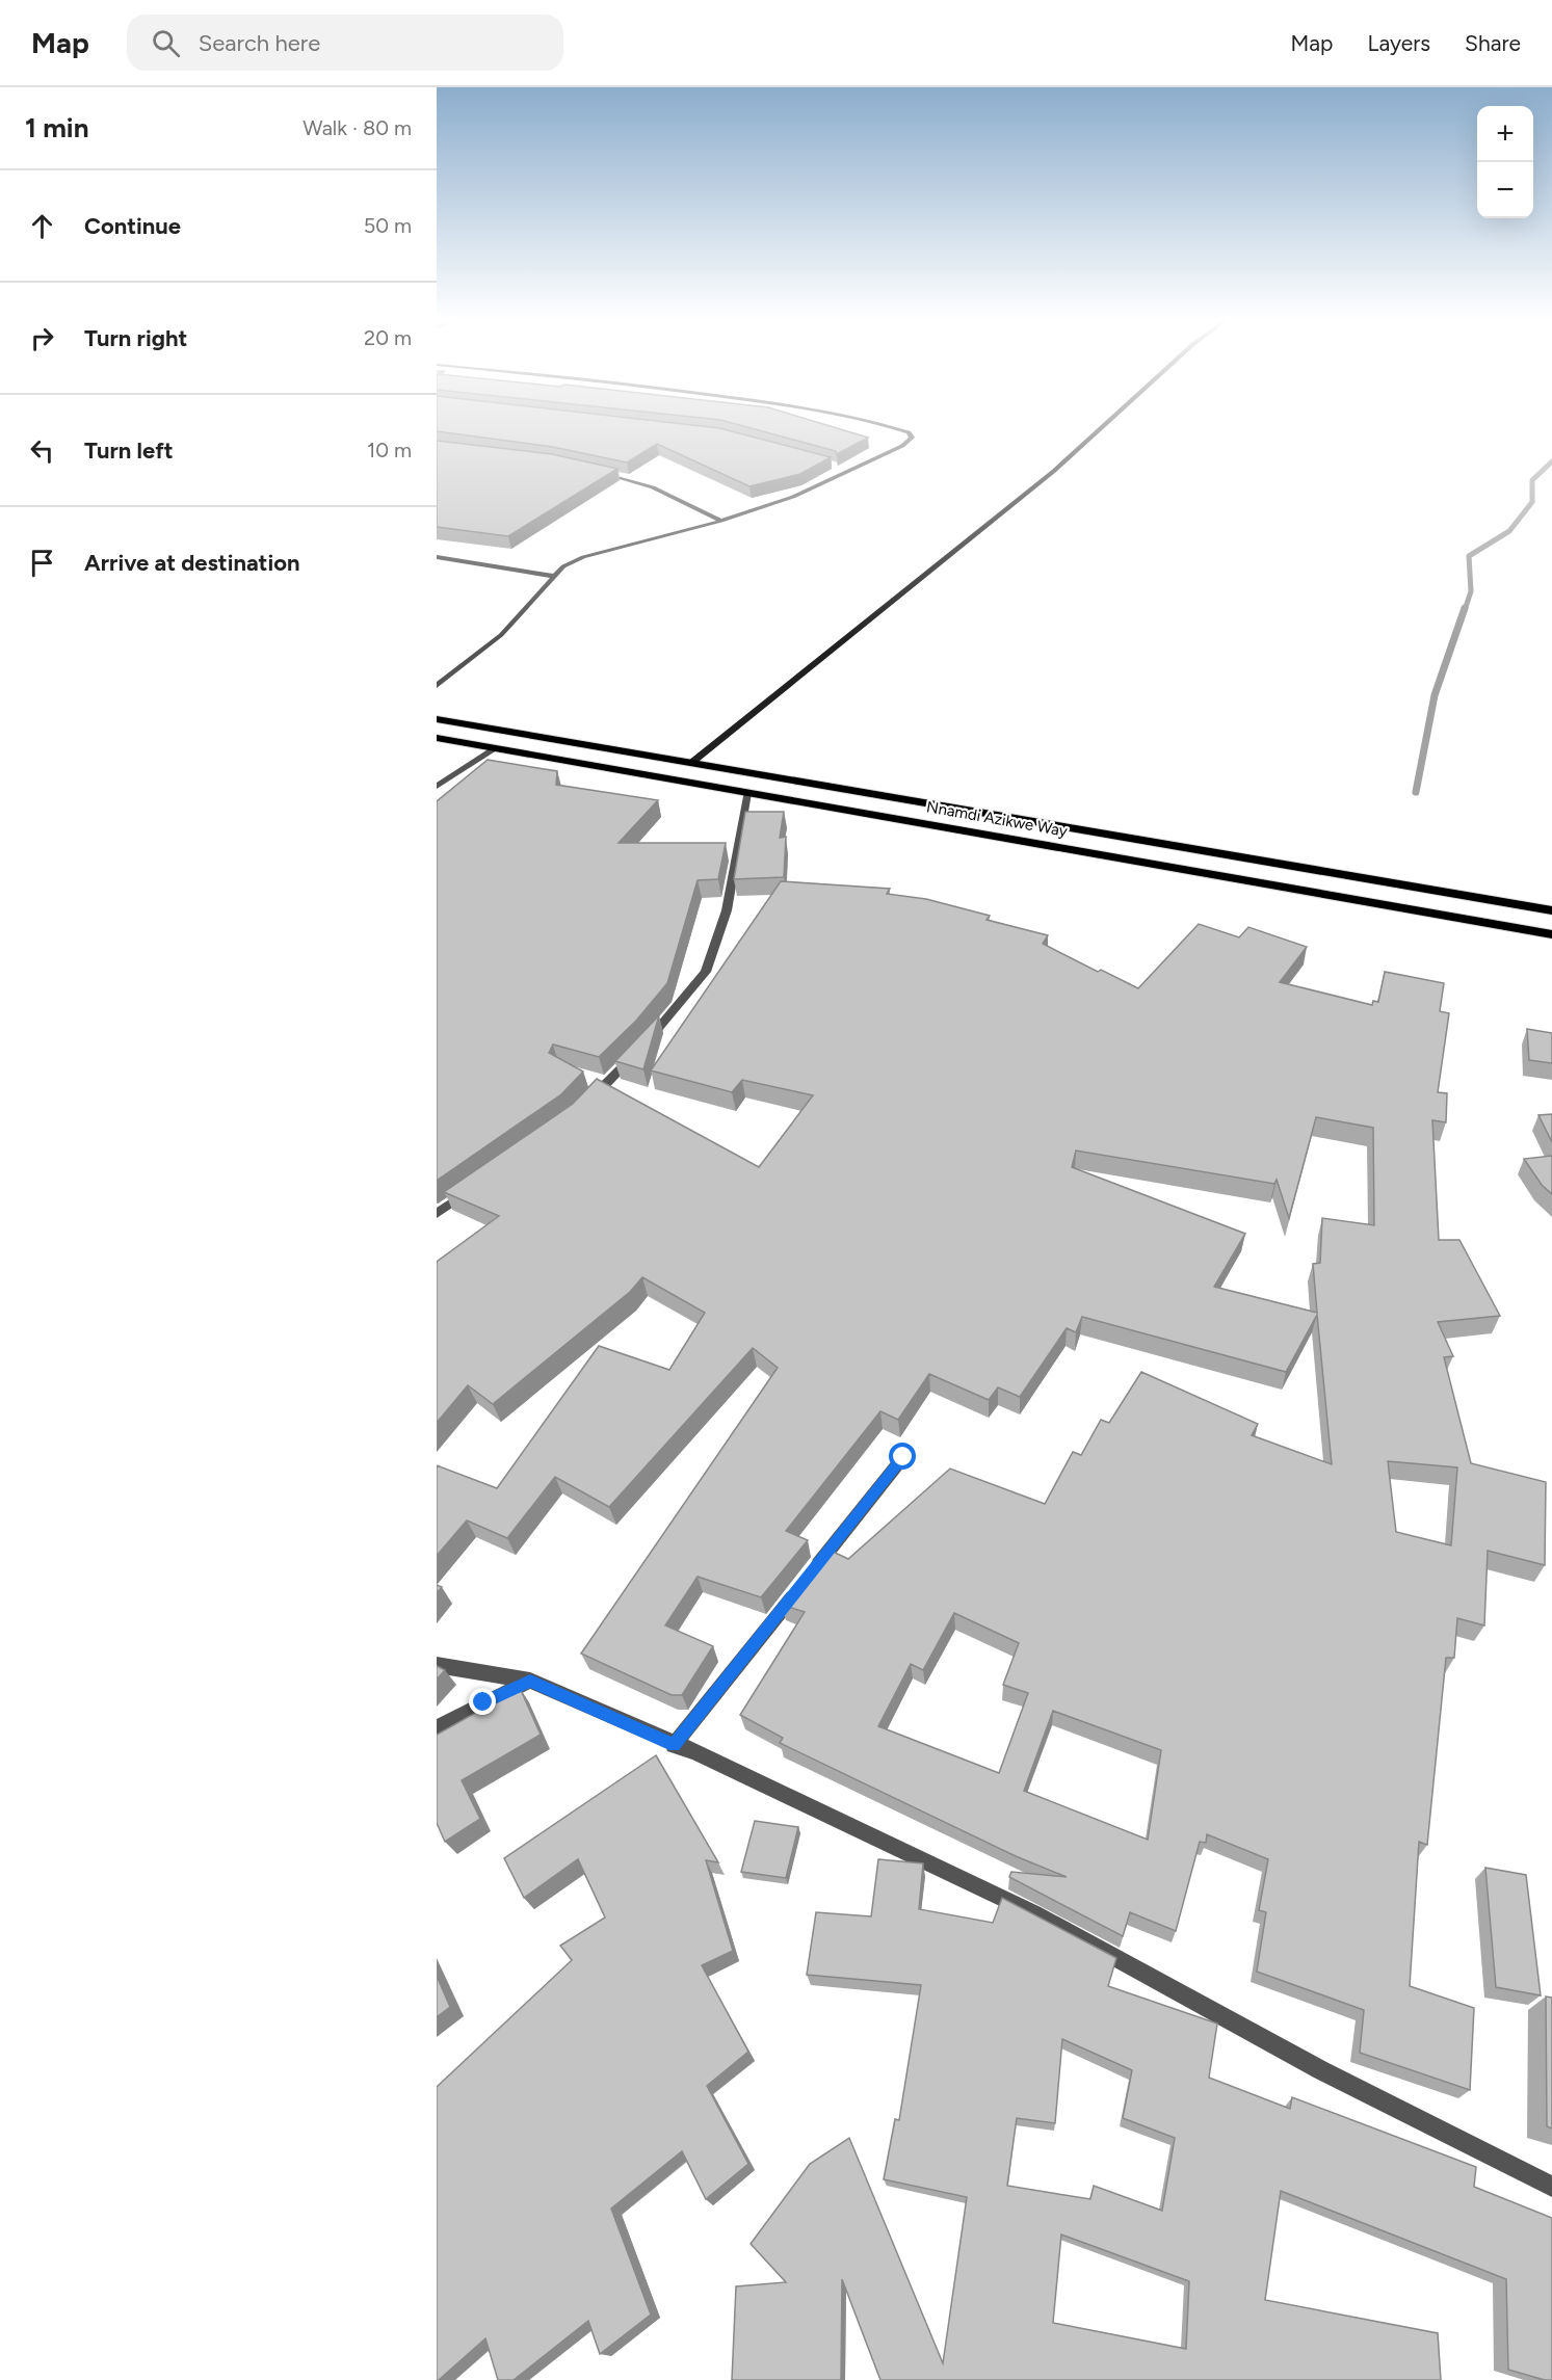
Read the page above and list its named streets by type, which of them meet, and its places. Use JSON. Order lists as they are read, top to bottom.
{
  "streets": {
    "highway": ["Nnamdi Azikwe Way"]
  },
  "page": {
    "header": "Map",
    "search": "Search here",
    "nav": ["Map", "Layers", "Share"],
    "heading": ["1 min", "Walk · 80 m"],
    "map_buttons": ["+", "−"],
    "list": [
      ["Continue", "50 m"],
      ["Turn right", "20 m"],
      ["Turn left", "10 m"],
      "Arrive at destination"
    ]
  }
}
